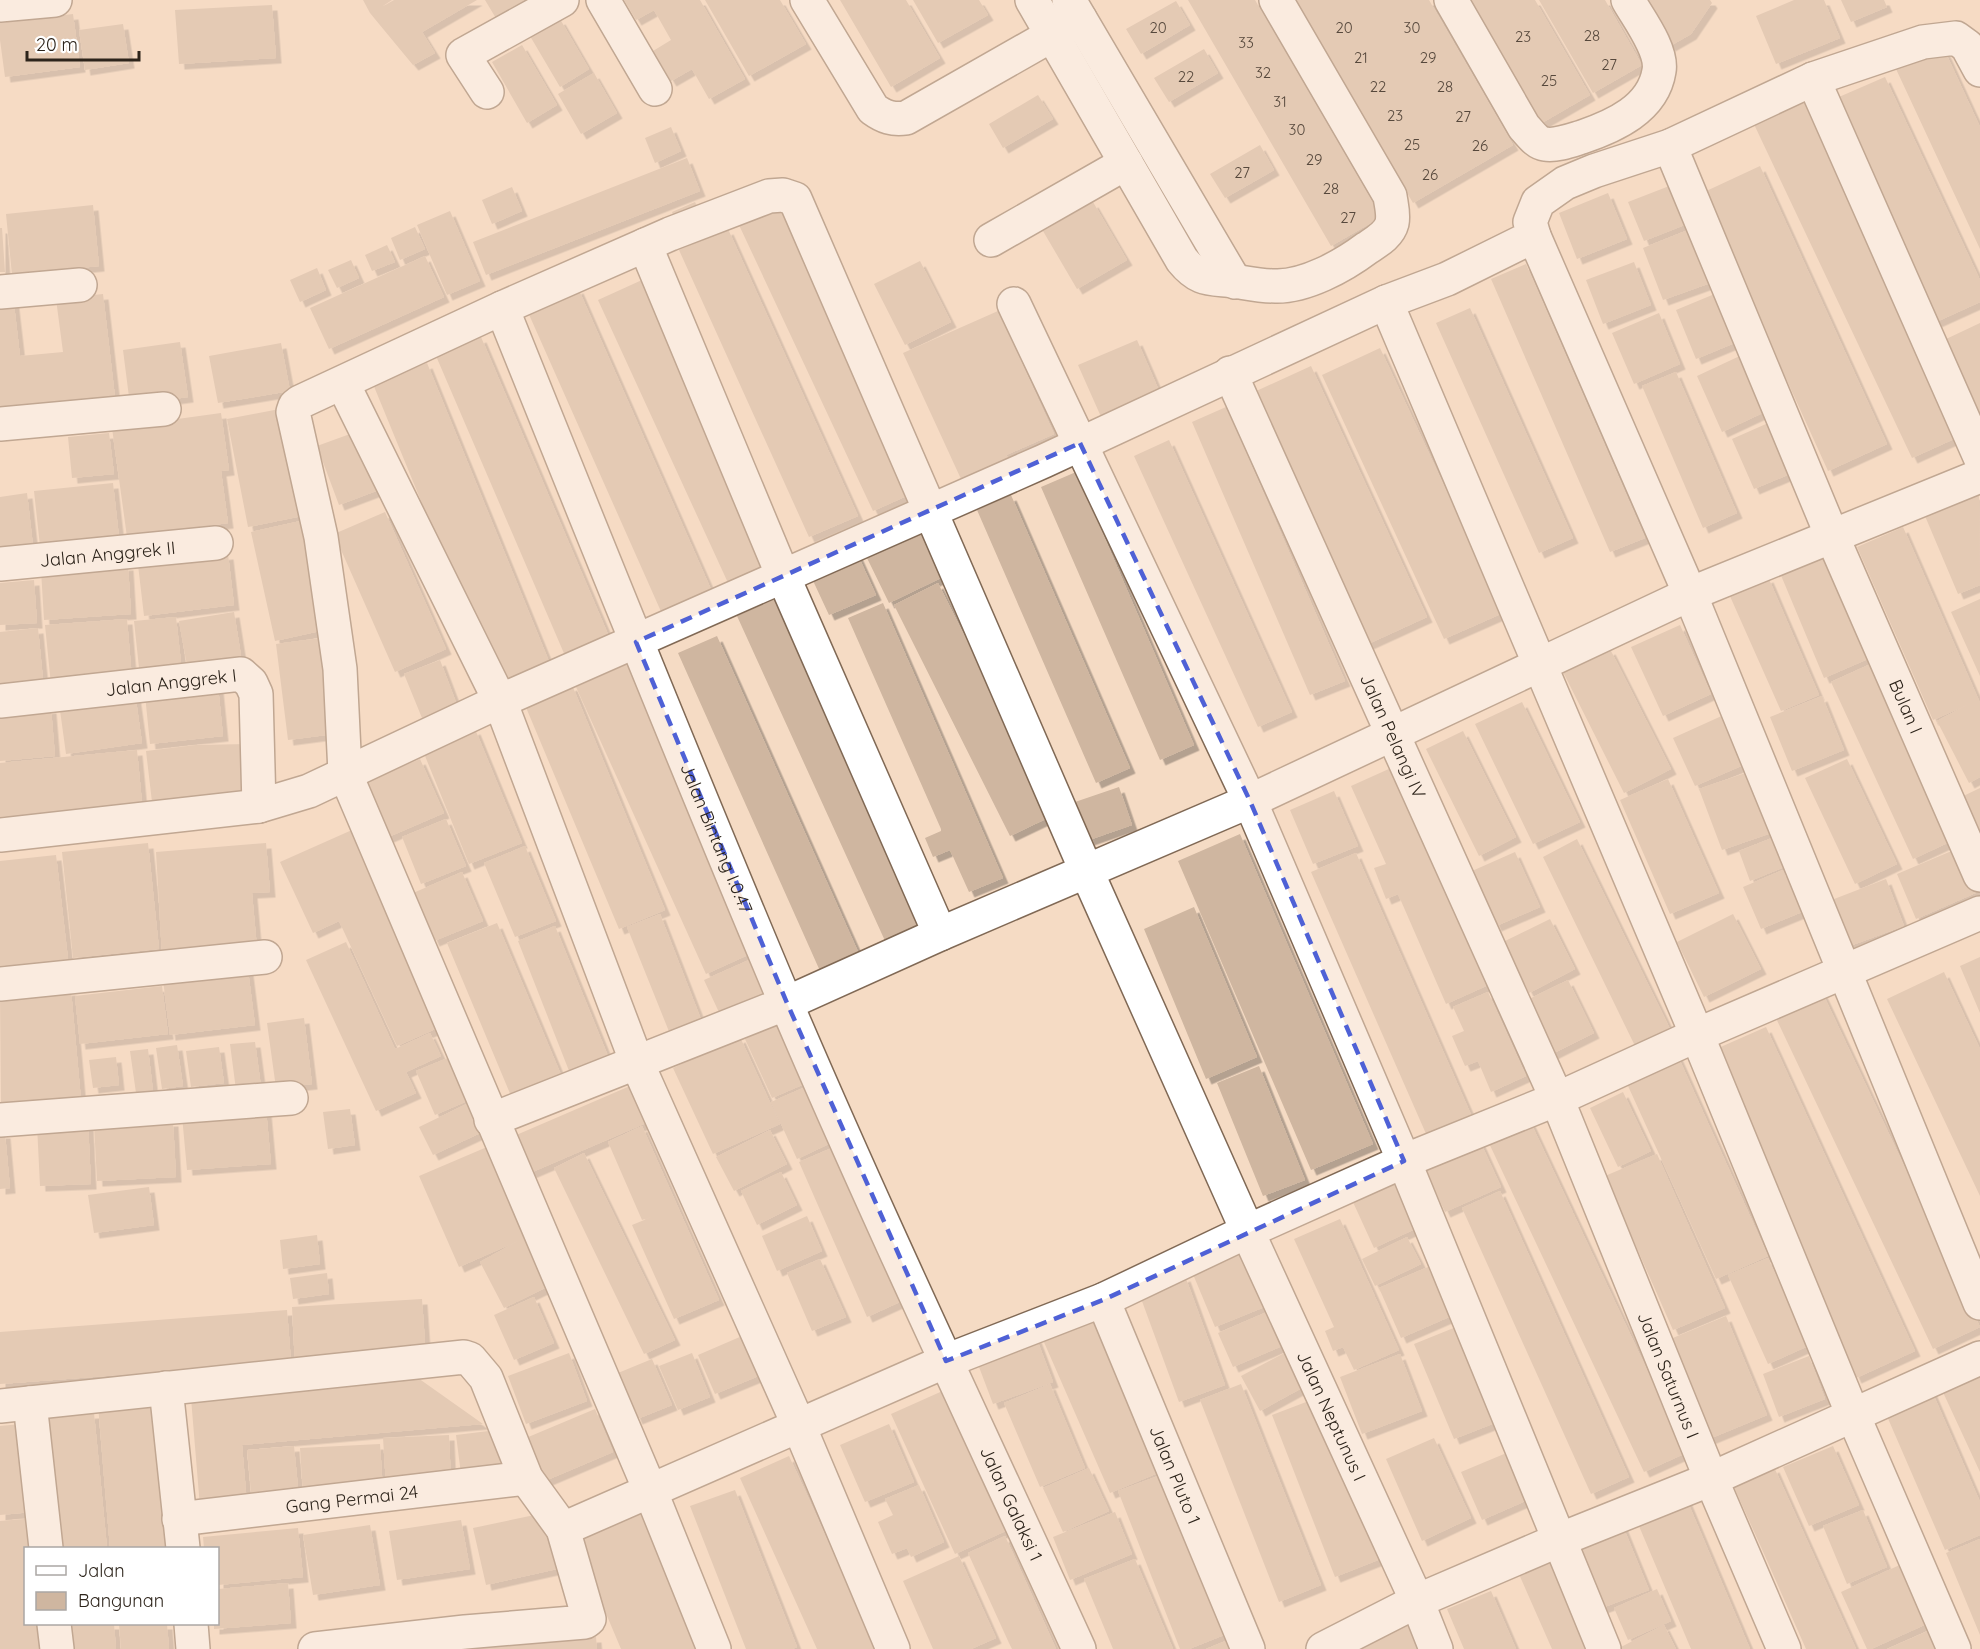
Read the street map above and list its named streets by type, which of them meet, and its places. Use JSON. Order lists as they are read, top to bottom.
{
  "streets": {
    "street": [
      "Jalan Anggrek II",
      "Jalan Anggrek I",
      "Bulan I",
      "Jalan Pelangi IV",
      "Jalan Bintang I.0.47",
      "Jalan Saturnus I",
      "Jalan Neptunus I",
      "Jalan Pluto 1",
      "Gang Permai 24",
      "Jalan Galaksi 1"
    ]
  },
  "crossings": [
    ["Jalan Pelangi IV", "Jalan Saturnus I"],
    ["Jalan Bintang I.0.47", "Jalan Galaksi 1"]
  ],
  "house_numbers": [
    "20",
    "20",
    "30",
    "28",
    "23",
    "33",
    "21",
    "29",
    "27",
    "32",
    "22",
    "25",
    "22",
    "28",
    "31",
    "23",
    "27",
    "30",
    "25",
    "26",
    "29",
    "27",
    "26",
    "28",
    "27"
  ],
  "legend": ["Jalan", "Bangunan"],
  "scale_bar": "20 m"
}
